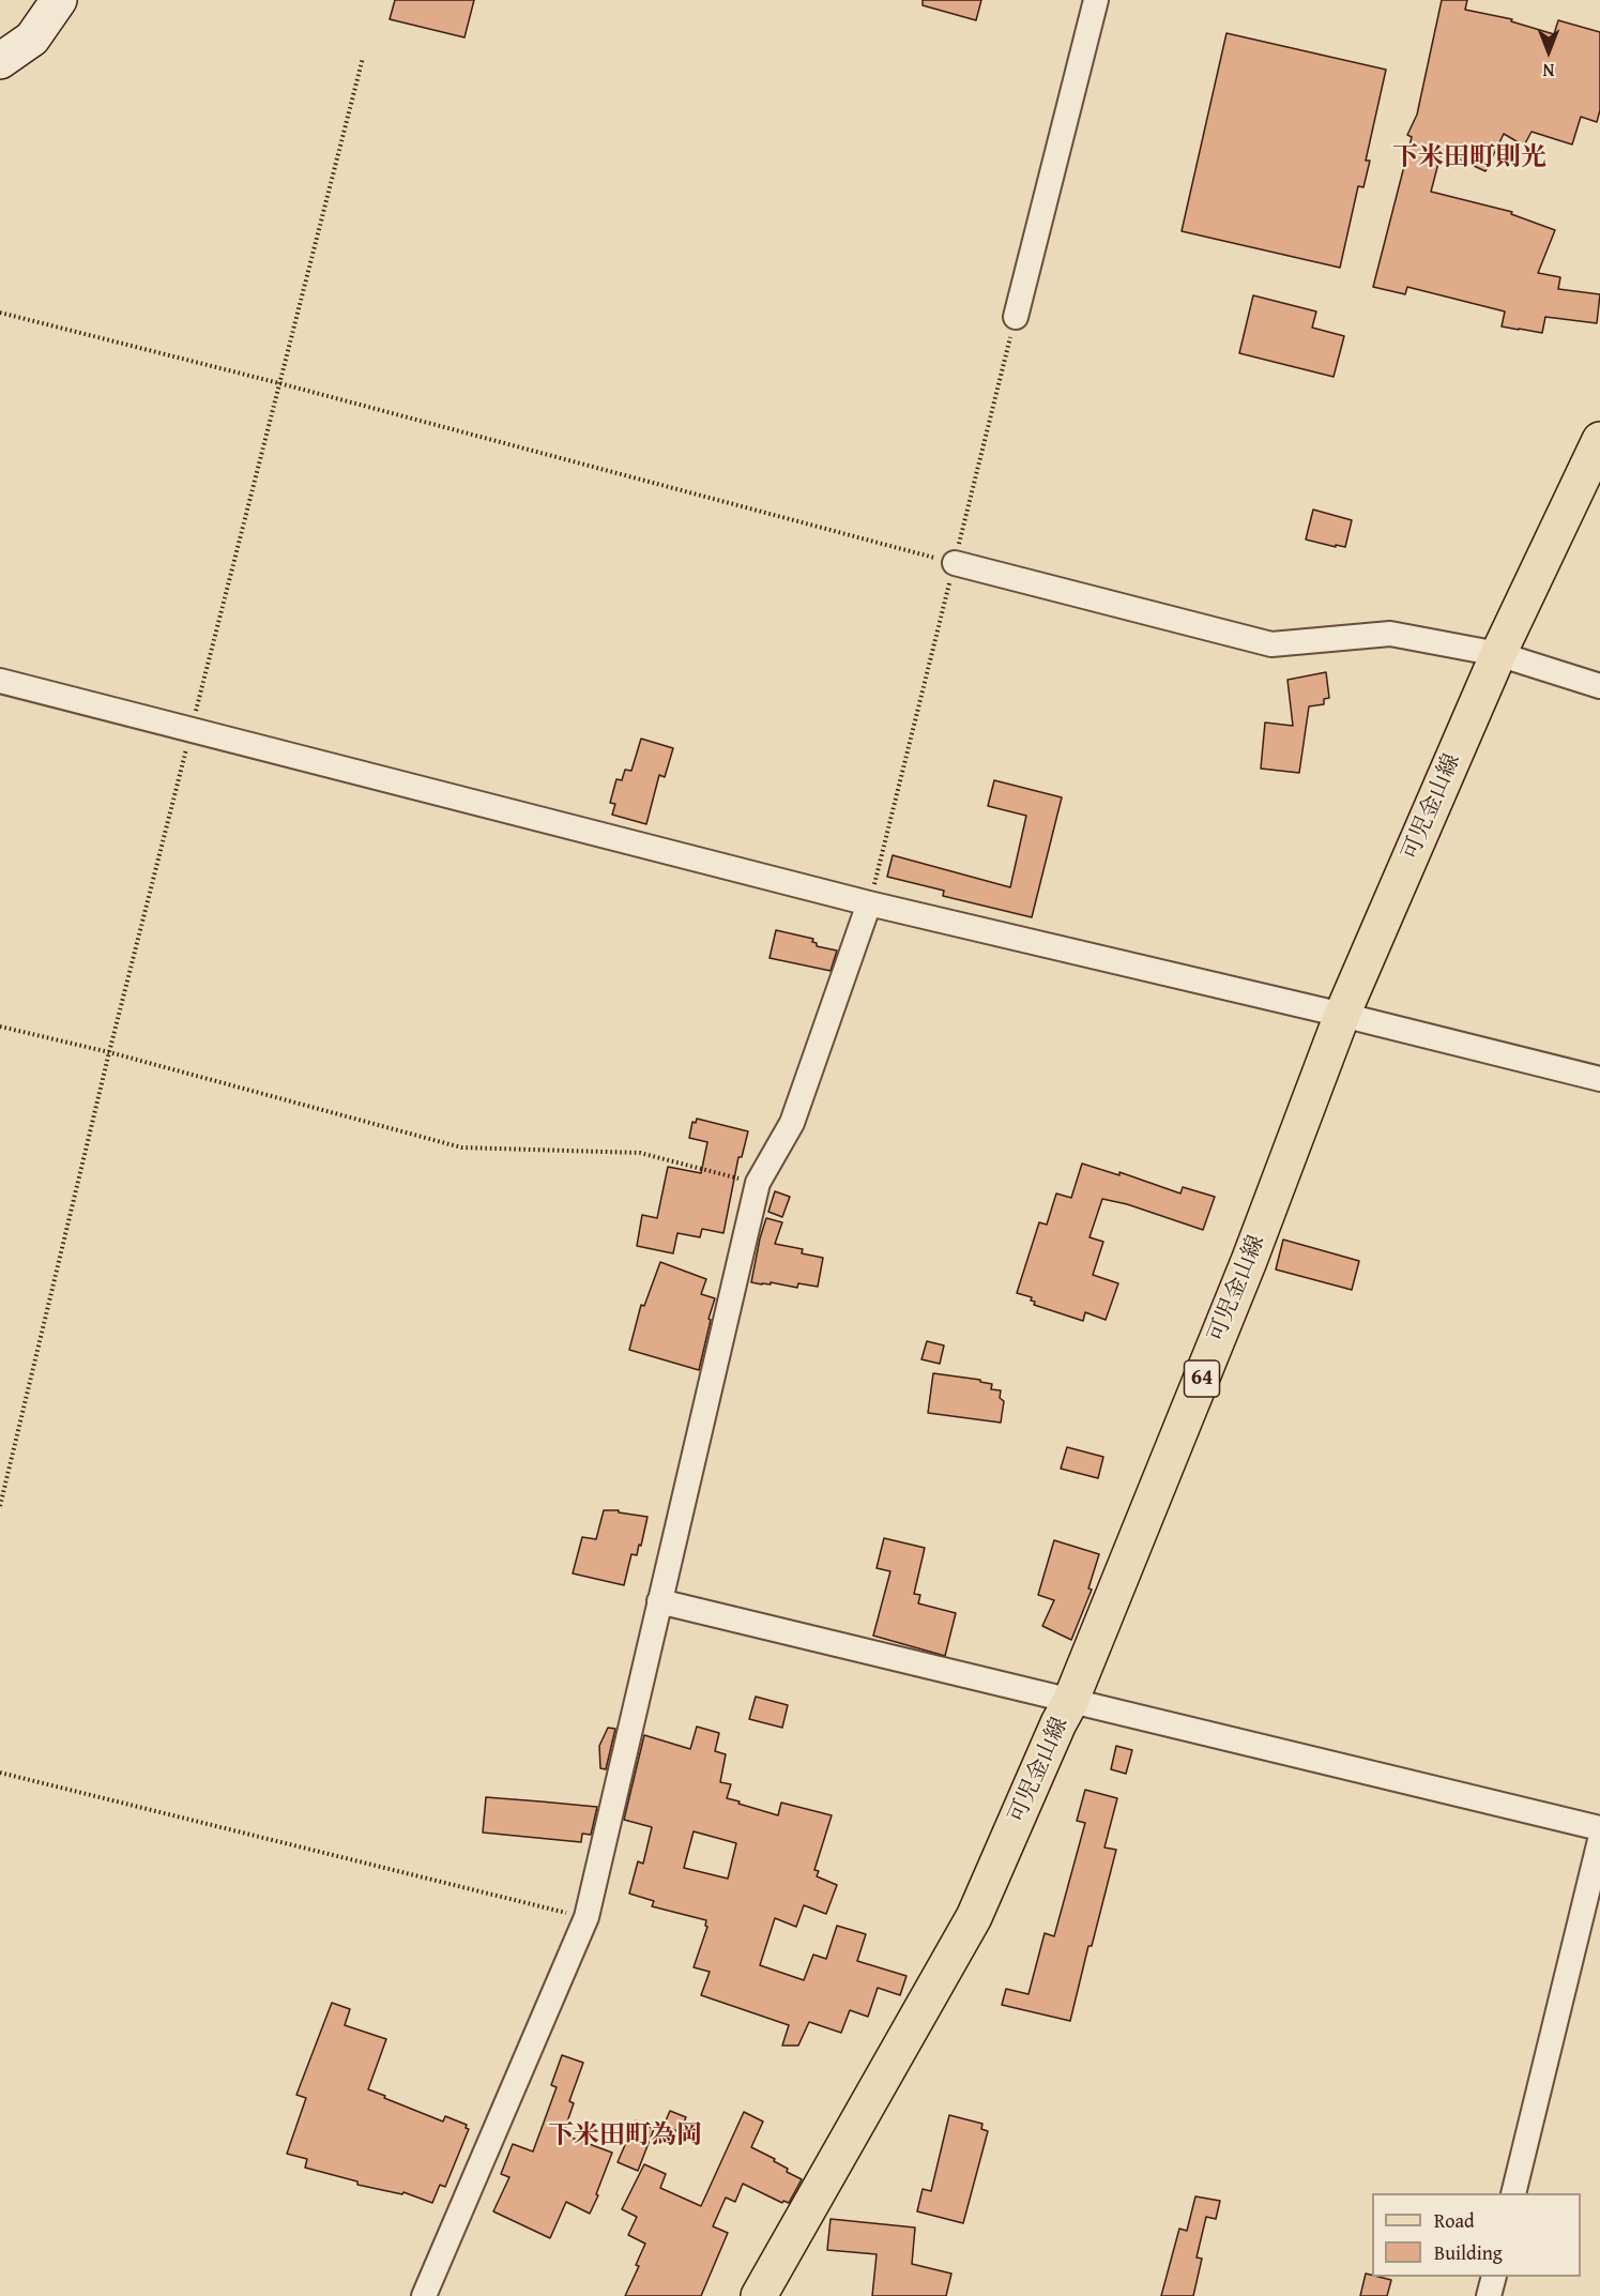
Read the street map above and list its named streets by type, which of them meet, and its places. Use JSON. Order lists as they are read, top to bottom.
{
  "streets": {
    "main road": ["可児金山線", "64"]
  },
  "districts": ["下米田町則光", "下米田町為岡"],
  "legend": ["Road", "Building"],
  "north": "bottom"
}
